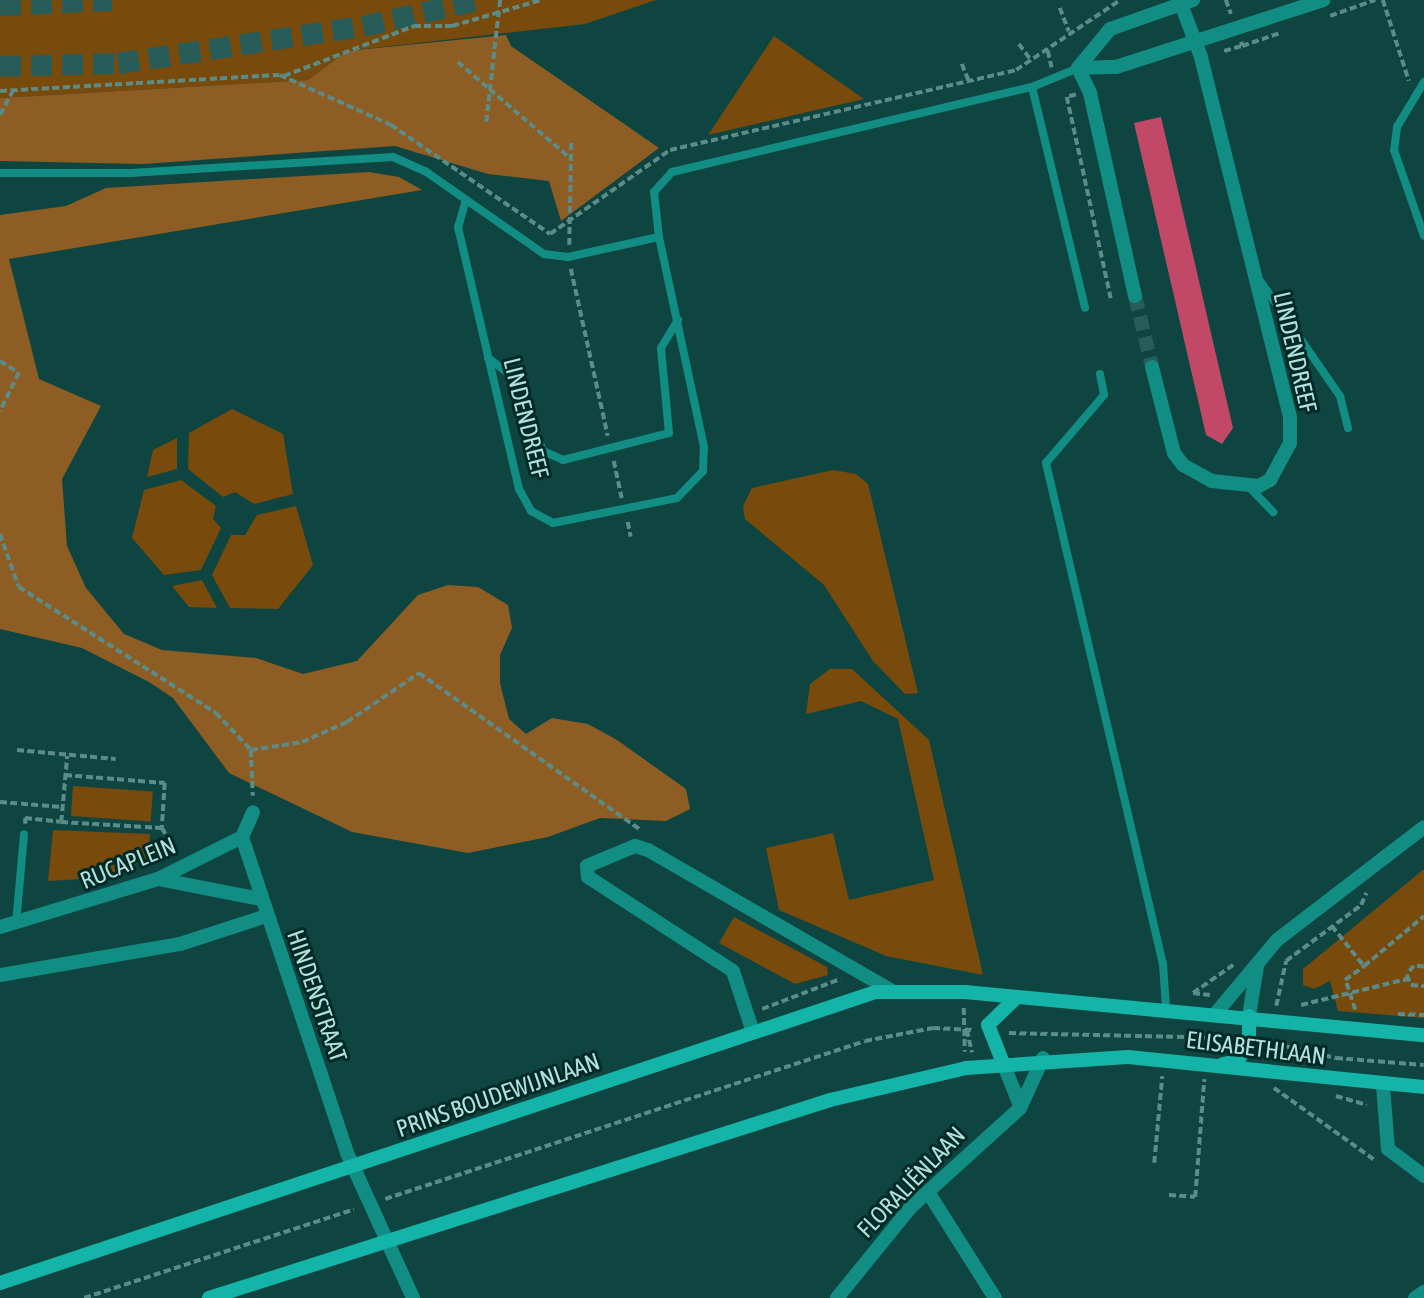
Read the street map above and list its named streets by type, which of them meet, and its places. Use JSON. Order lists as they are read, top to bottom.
{
  "streets": {
    "main road": ["ELISABETHLAAN", "PRINS BOUDEWIJNLAAN"],
    "street": [
      "LINDENDREEF",
      "RUCAPLEIN",
      "HINDENSTRAAT",
      "FLORALIËNLAAN"
    ]
  },
  "crossings": [
    ["RUCAPLEIN", "HINDENSTRAAT"],
    ["HINDENSTRAAT", "PRINS BOUDEWIJNLAAN"],
    ["ELISABETHLAAN", "PRINS BOUDEWIJNLAAN"],
    ["ELISABETHLAAN", "FLORALIËNLAAN"]
  ]
}
